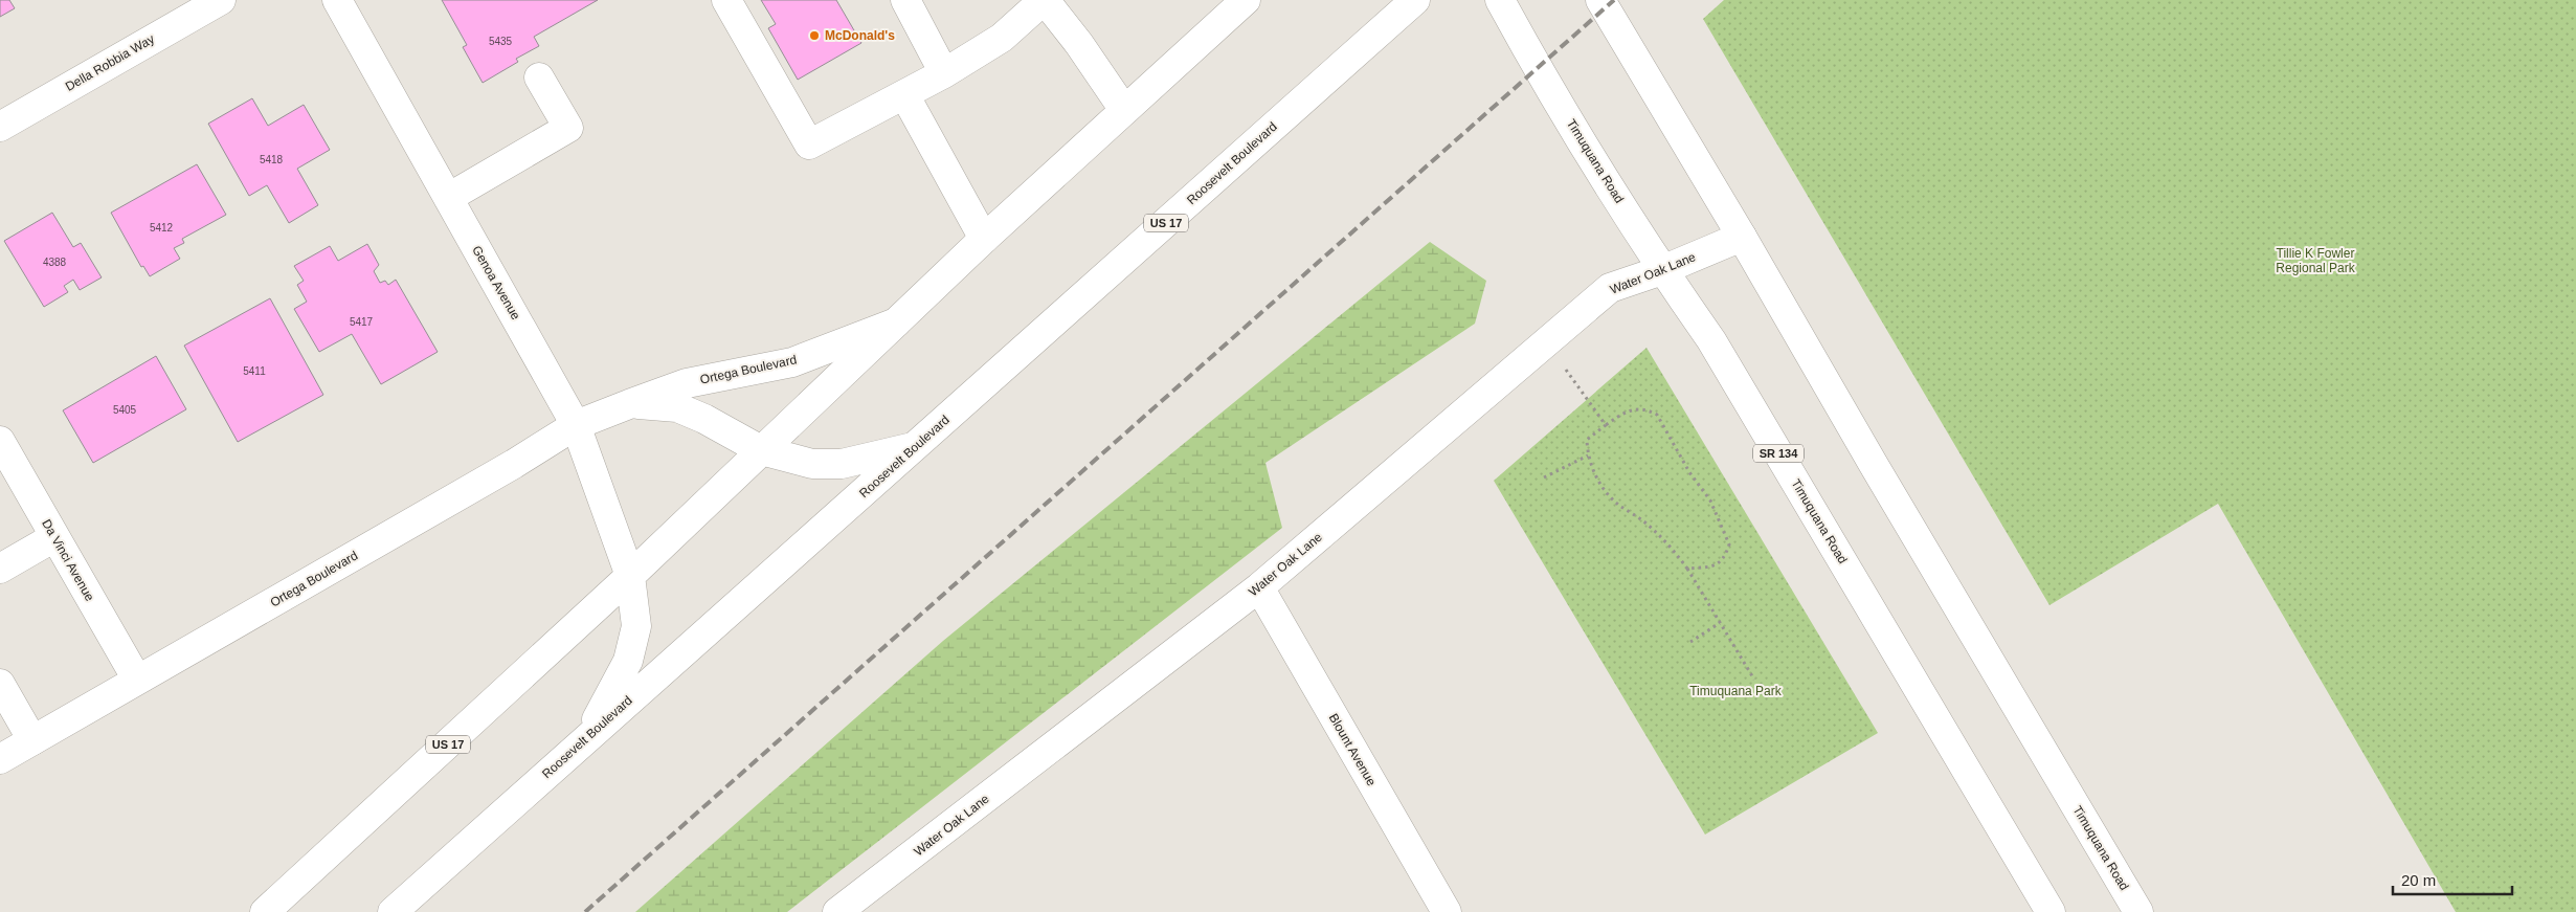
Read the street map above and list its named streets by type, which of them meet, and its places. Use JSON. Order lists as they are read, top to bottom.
{
  "streets": {
    "main road": [
      "Della Robbia Way",
      "Timuquana Road",
      "Roosevelt Boulevard",
      "US 17",
      "Water Oak Lane",
      "Genoa Avenue",
      "Ortega Boulevard",
      "SR 134",
      "Da Vinci Avenue",
      "Blount Avenue"
    ]
  },
  "crossings": [
    ["Timuquana Road", "Water Oak Lane"],
    ["Roosevelt Boulevard", "Genoa Avenue"],
    ["Roosevelt Boulevard", "Ortega Boulevard"],
    ["US 17", "Genoa Avenue"],
    ["US 17", "Ortega Boulevard"],
    ["Water Oak Lane", "Blount Avenue"],
    ["Genoa Avenue", "Ortega Boulevard"],
    ["Ortega Boulevard", "Da Vinci Avenue"]
  ],
  "parks": ["Tillie K Fowler Regional Park", "Timuquana Park"],
  "places": ["McDonald's"],
  "house_numbers": [
    "5435",
    "5418",
    "5412",
    "4388",
    "5417",
    "5411",
    "5405"
  ],
  "scale_bar": "20 m"
}
